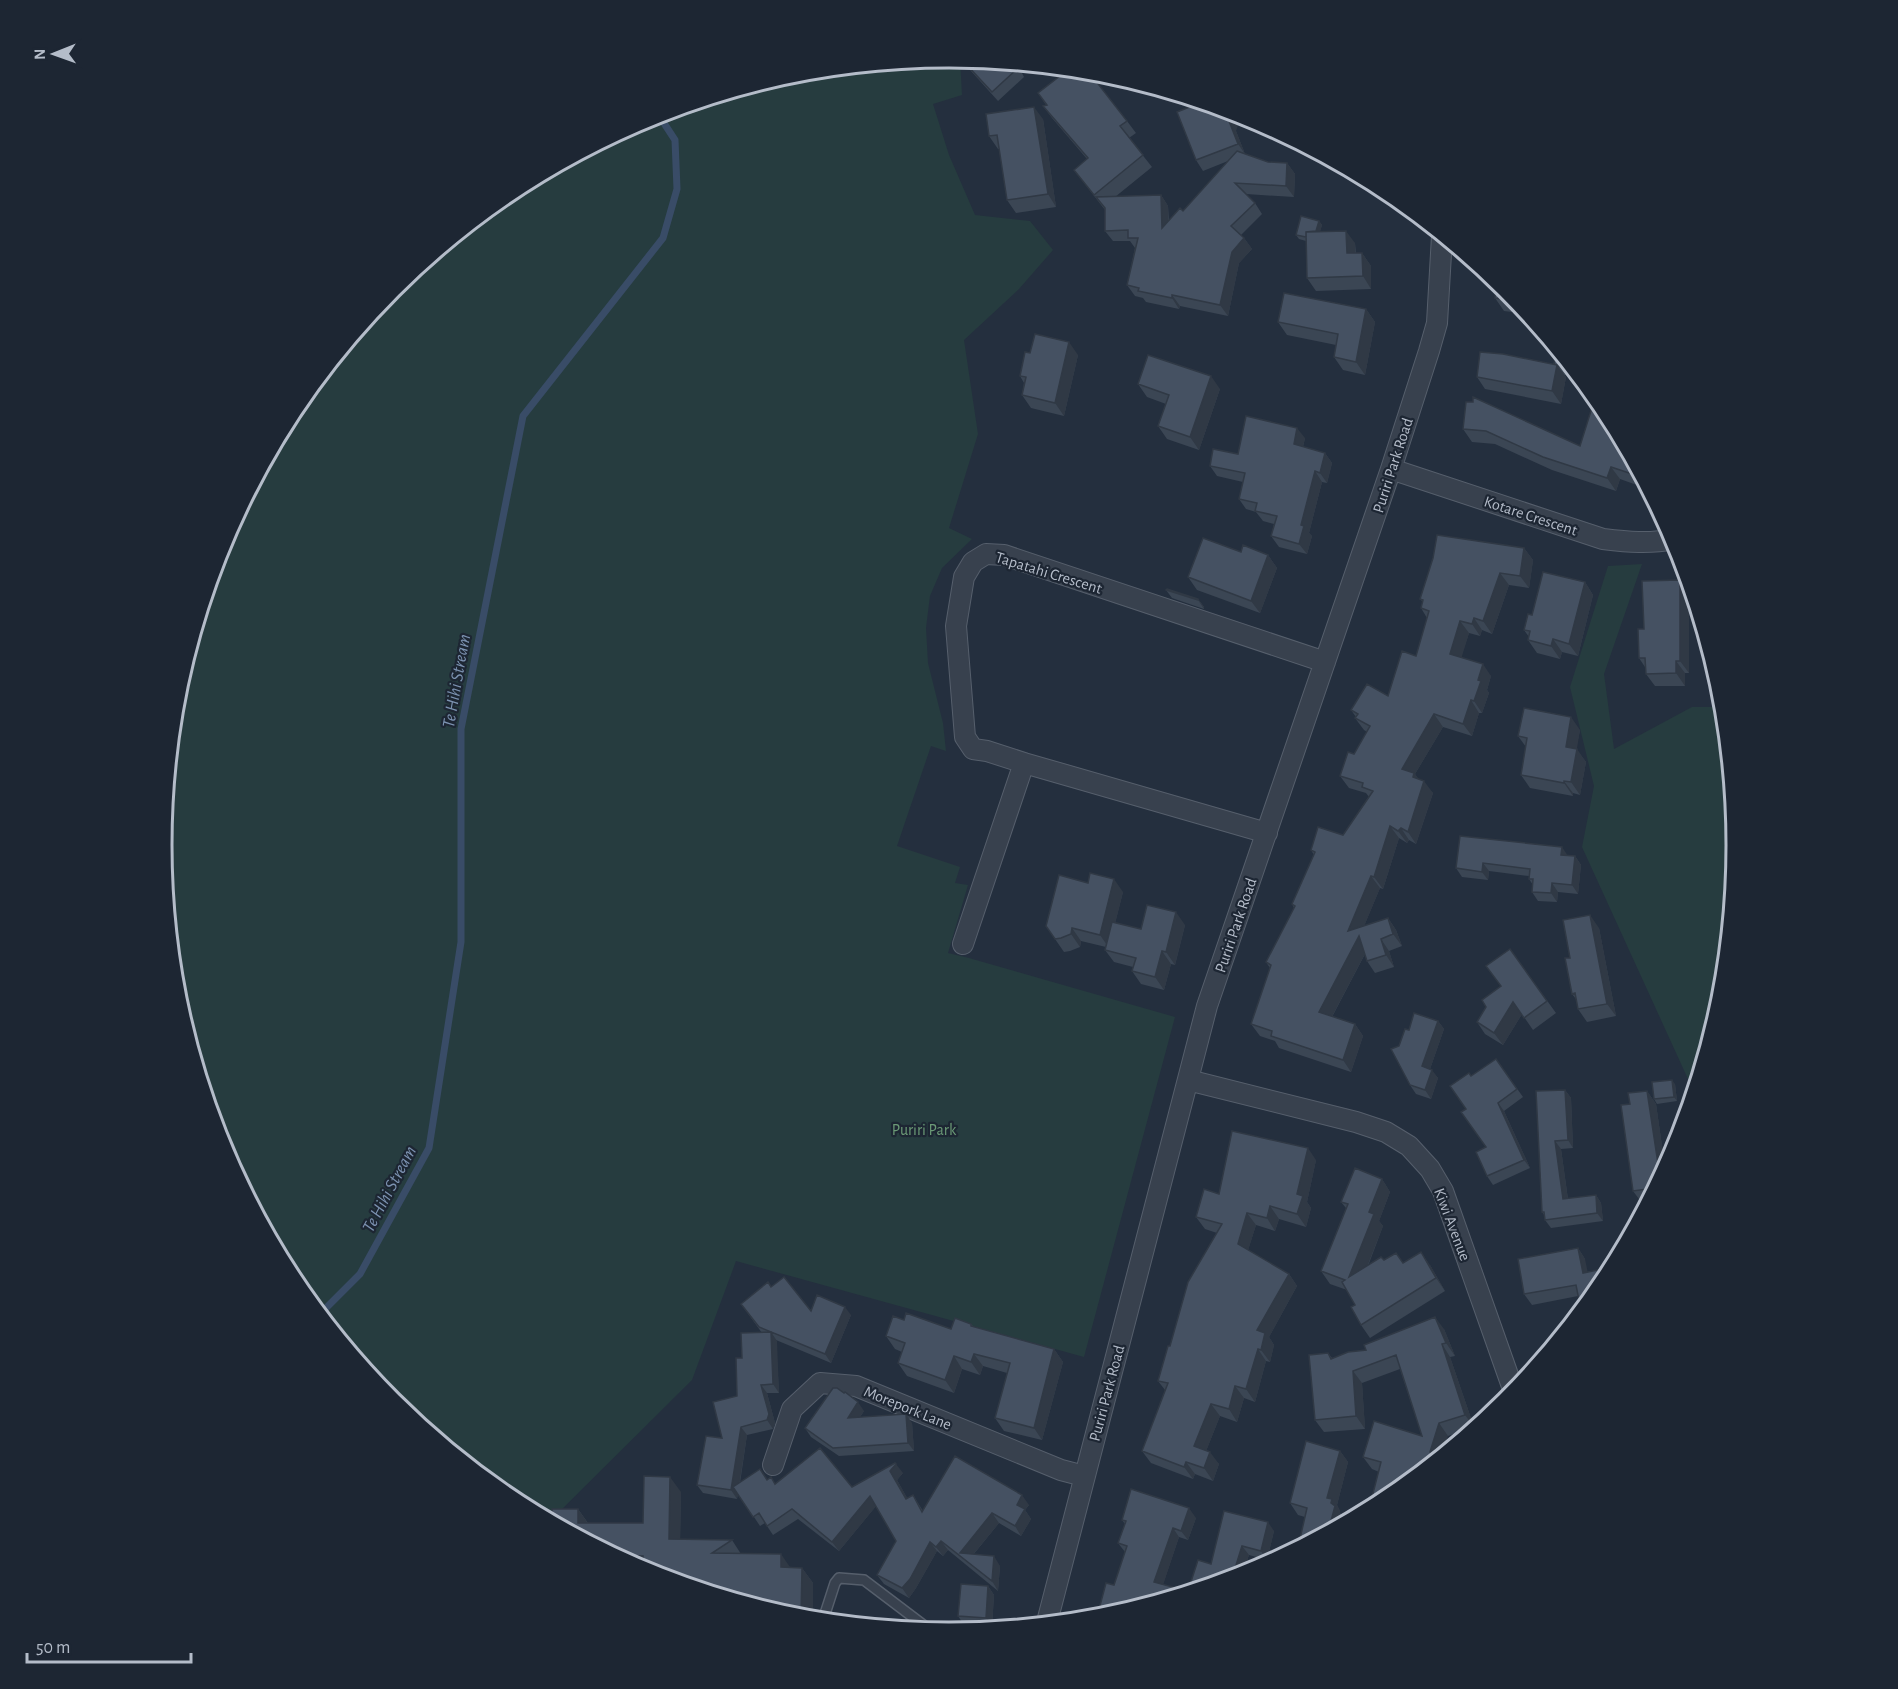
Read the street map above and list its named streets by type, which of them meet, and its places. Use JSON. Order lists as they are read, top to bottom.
{
  "streets": {
    "street": [
      "Puriri Park Road",
      "Kotare Crescent",
      "Tapatahi Crescent",
      "Kiwi Avenue",
      "Morepork Lane"
    ]
  },
  "crossings": [
    ["Puriri Park Road", "Kotare Crescent"],
    ["Puriri Park Road", "Tapatahi Crescent"],
    ["Puriri Park Road", "Kiwi Avenue"],
    ["Puriri Park Road", "Morepork Lane"]
  ],
  "water": ["Te Hihi Stream"],
  "parks": ["Puriri Park"],
  "scale_bar": "50 m",
  "north": "left"
}
